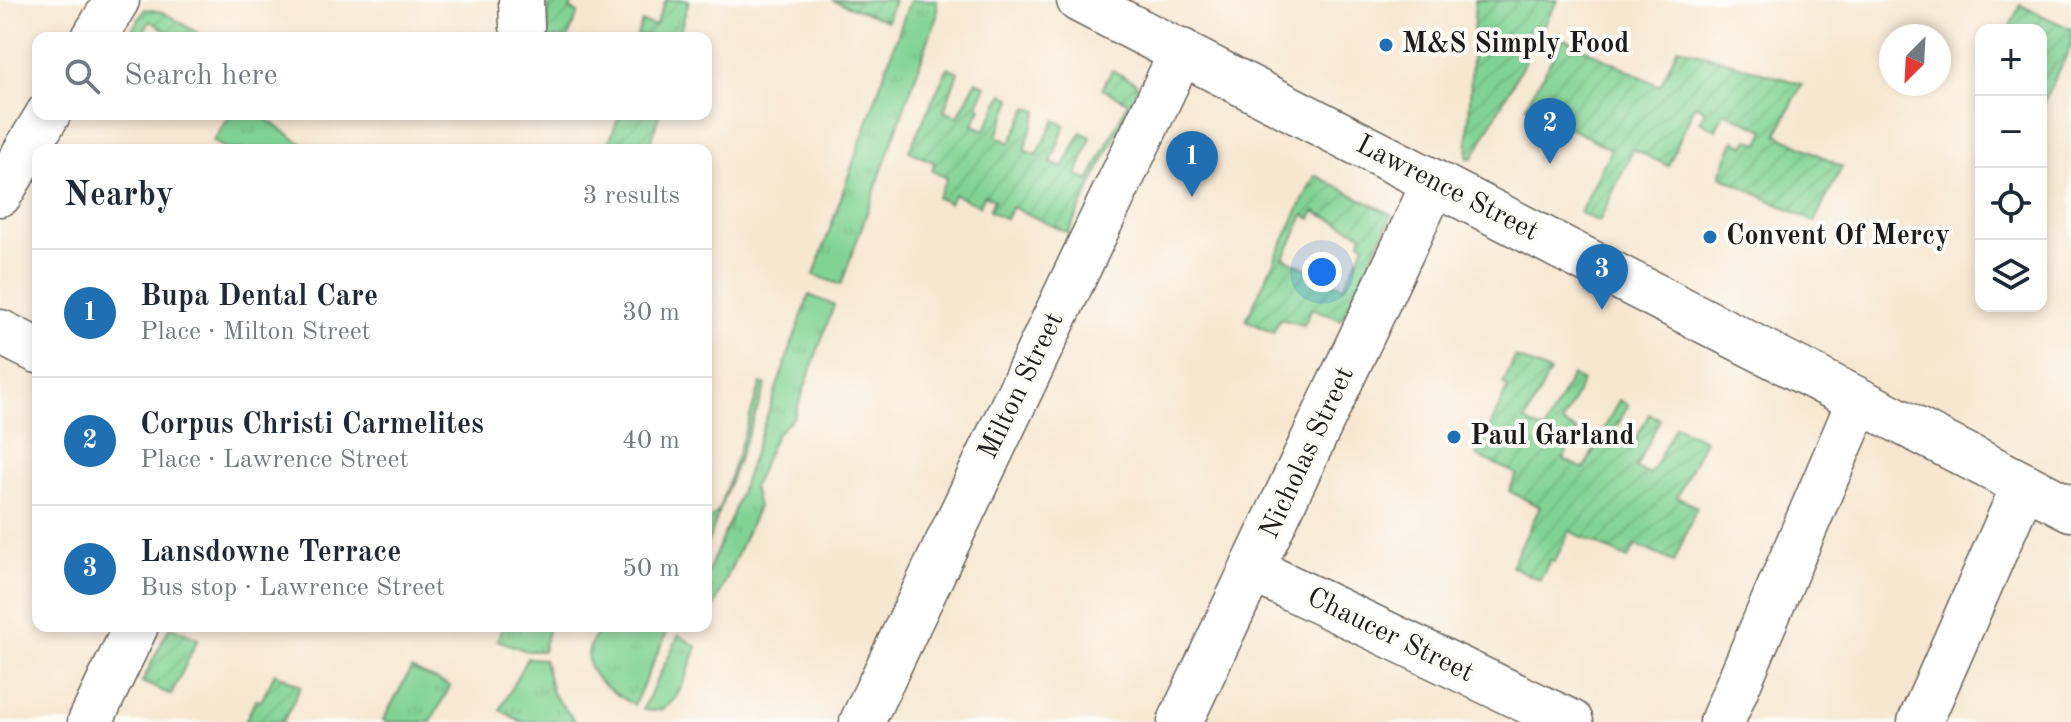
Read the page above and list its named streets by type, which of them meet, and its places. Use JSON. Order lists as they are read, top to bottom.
{
  "streets": {
    "street": [
      "Lawrence Street",
      "Milton Street",
      "Nicholas Street",
      "Chaucer Street"
    ]
  },
  "crossings": [
    ["Lawrence Street", "Milton Street"],
    ["Lawrence Street", "Nicholas Street"],
    ["Nicholas Street", "Chaucer Street"]
  ],
  "places": ["M&S Simply Food", "Convent Of Mercy", "Paul Garland"],
  "north": "bottom left",
  "page": {
    "map_buttons": ["+", "−"],
    "search": "Search here",
    "pins": ["2", "1", "3"],
    "heading": ["Nearby", "3 results"],
    "list": [
      {
        "mark": "1",
        "name": "Bupa Dental Care",
        "note": "Place · Milton Street",
        "value": "30 m"
      },
      {
        "mark": "2",
        "name": "Corpus Christi Carmelites",
        "note": "Place · Lawrence Street",
        "value": "40 m"
      },
      {
        "mark": "3",
        "name": "Lansdowne Terrace",
        "note": "Bus stop · Lawrence Street",
        "value": "50 m"
      }
    ]
  }
}
